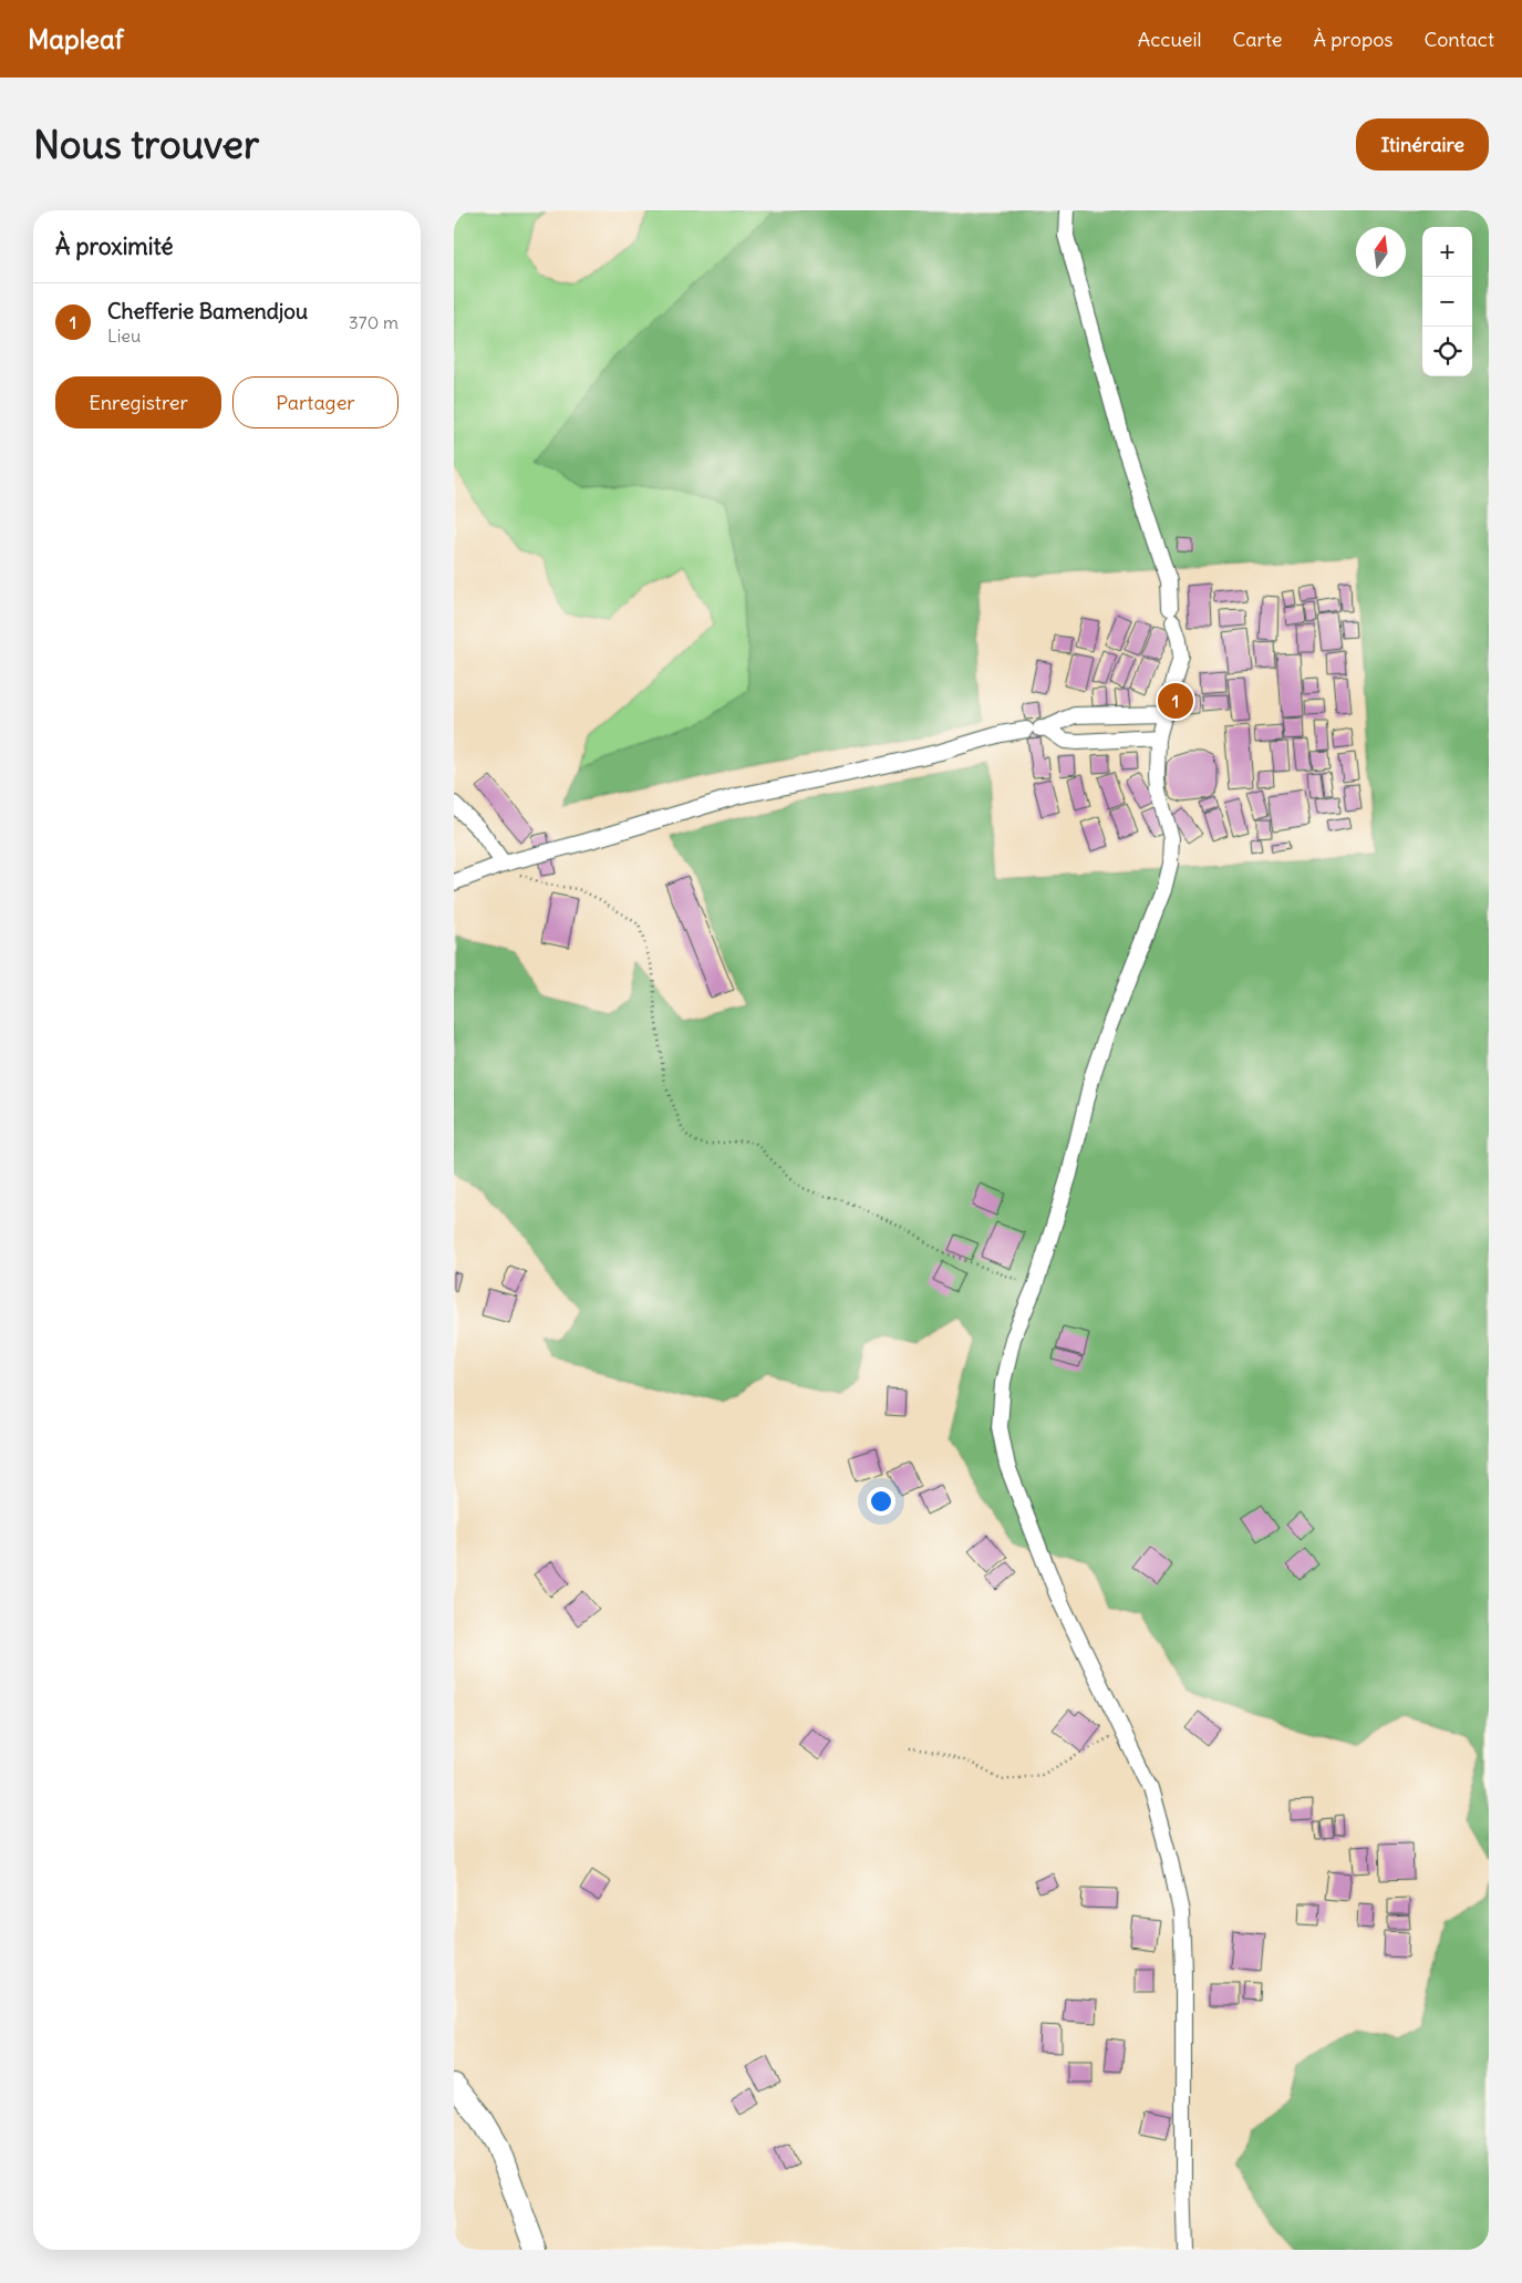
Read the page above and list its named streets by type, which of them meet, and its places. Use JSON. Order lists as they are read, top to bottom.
{
  "north": "top",
  "page": {
    "header": "Mapleaf",
    "nav": [
      "Accueil",
      "Carte",
      "À propos",
      "Contact"
    ],
    "buttons": [
      "Itinéraire",
      ["Enregistrer", "Partager"]
    ],
    "title": "Nous trouver",
    "heading": "À proximité",
    "map_buttons": ["+", "−"],
    "list": [
      {
        "mark": "1",
        "name": "Chefferie Bamendjou",
        "note": "Lieu",
        "value": "370 m"
      }
    ],
    "pins": "1"
  }
}
